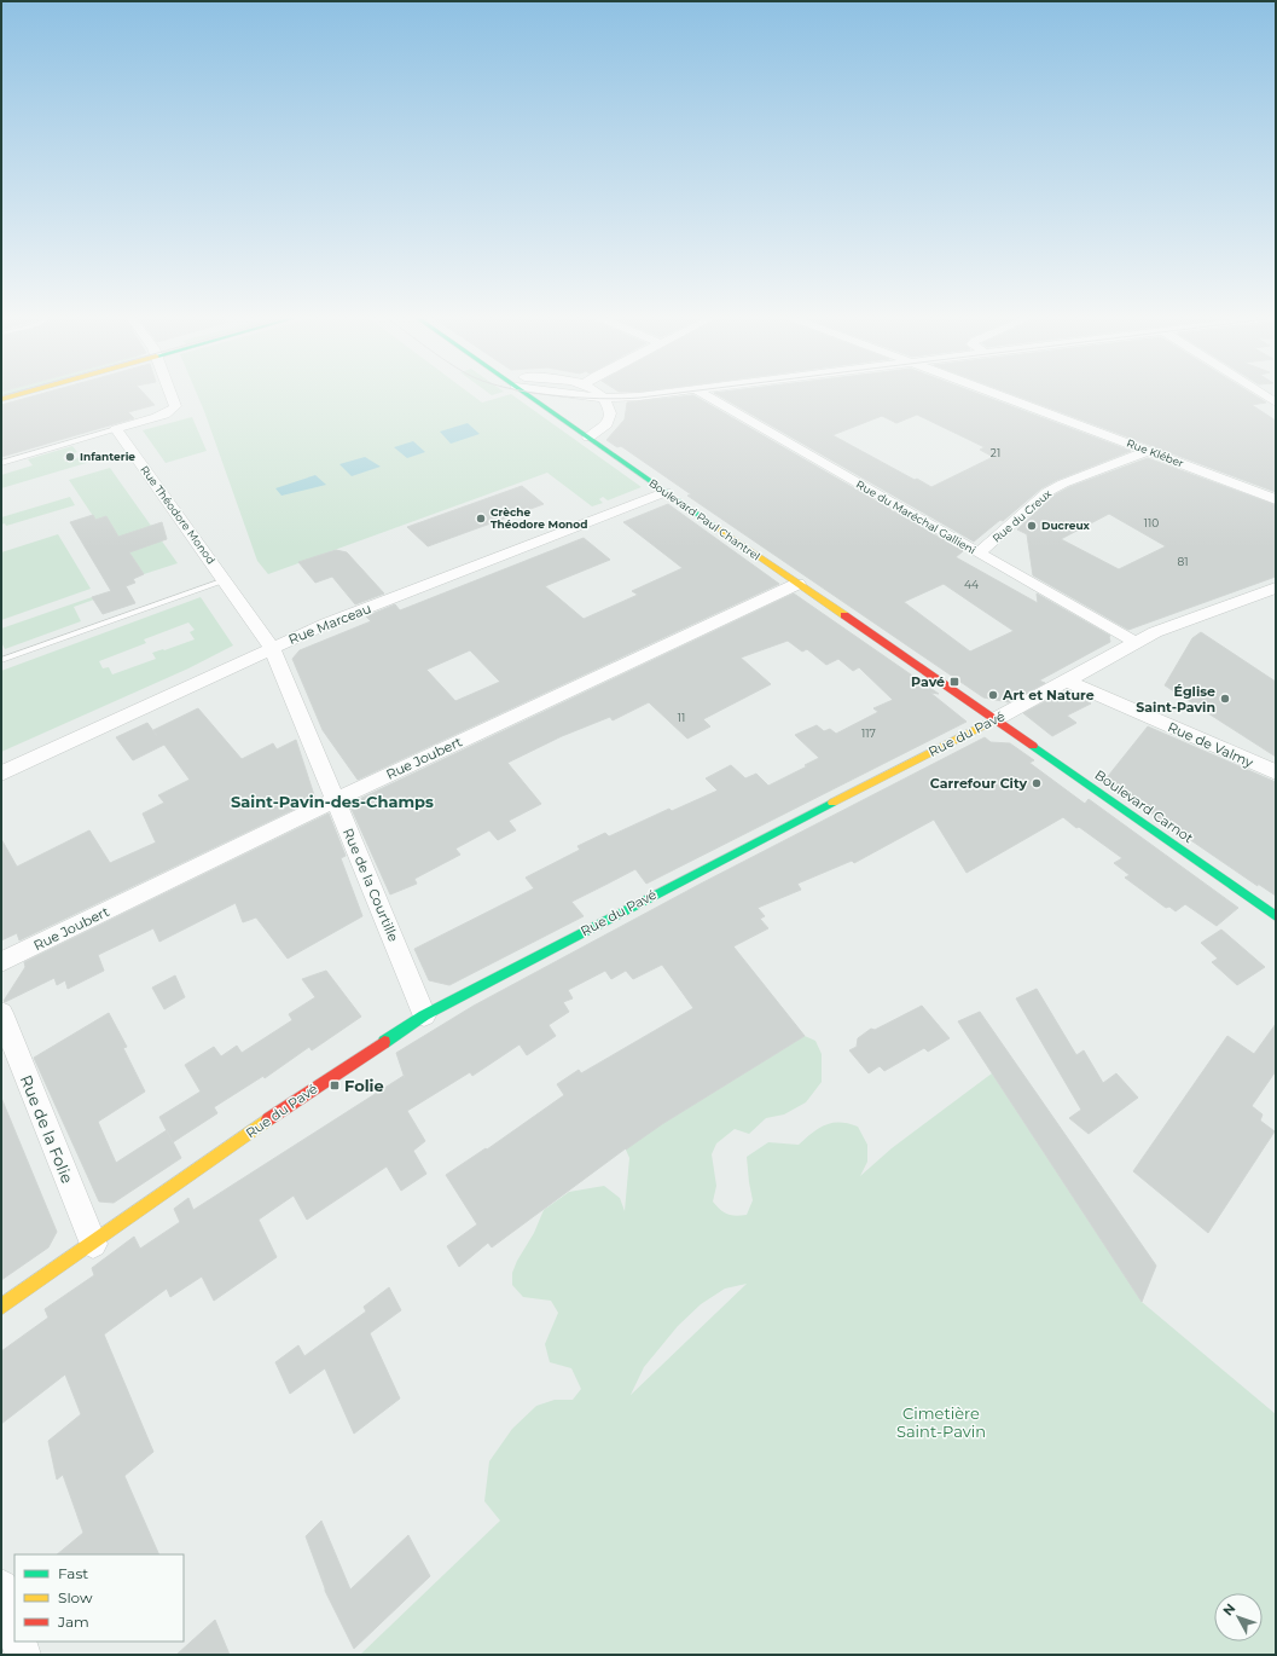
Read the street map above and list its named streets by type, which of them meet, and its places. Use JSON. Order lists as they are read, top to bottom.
{
  "streets": {
    "street": [
      "Rue Kléber",
      "Rue Théodore Monod",
      "Rue du Creux",
      "Rue du Maréchal Gallieni",
      "Boulevard Paul Chantrel",
      "Rue Marceau",
      "Rue du Pavé",
      "Rue de Valmy",
      "Rue Joubert",
      "Boulevard Carnot",
      "Rue de la Courtille",
      "Rue de la Folie"
    ]
  },
  "crossings": [
    ["Rue Kléber", "Rue du Creux"],
    ["Rue Théodore Monod", "Rue Marceau"],
    ["Rue Théodore Monod", "Rue de la Courtille"],
    ["Rue du Creux", "Rue du Maréchal Gallieni"],
    ["Rue du Maréchal Gallieni", "Rue du Pavé"],
    ["Boulevard Paul Chantrel", "Rue Marceau"],
    ["Boulevard Paul Chantrel", "Rue du Pavé"],
    ["Boulevard Paul Chantrel", "Rue Joubert"],
    ["Boulevard Paul Chantrel", "Boulevard Carnot"],
    ["Rue Marceau", "Rue de la Courtille"],
    ["Rue du Pavé", "Rue de Valmy"],
    ["Rue du Pavé", "Boulevard Carnot"],
    ["Rue du Pavé", "Rue de la Courtille"],
    ["Rue du Pavé", "Rue de la Folie"],
    ["Rue Joubert", "Rue de la Courtille"]
  ],
  "districts": ["Saint-Pavin-des-Champs"],
  "parks": ["Cimetière Saint-Pavin"],
  "places": {
    "other": [
      "Infanterie",
      "Crèche Théodore Monod",
      "Ducreux",
      "Art et Nature",
      "Église Saint-Pavin",
      "Carrefour City"
    ],
    "transit": ["Pavé", "Folie"]
  },
  "house_numbers": [
    "21",
    "110",
    "81",
    "44",
    "11",
    "117"
  ],
  "legend": ["Fast", "Slow", "Jam"],
  "north": "top left"
}
